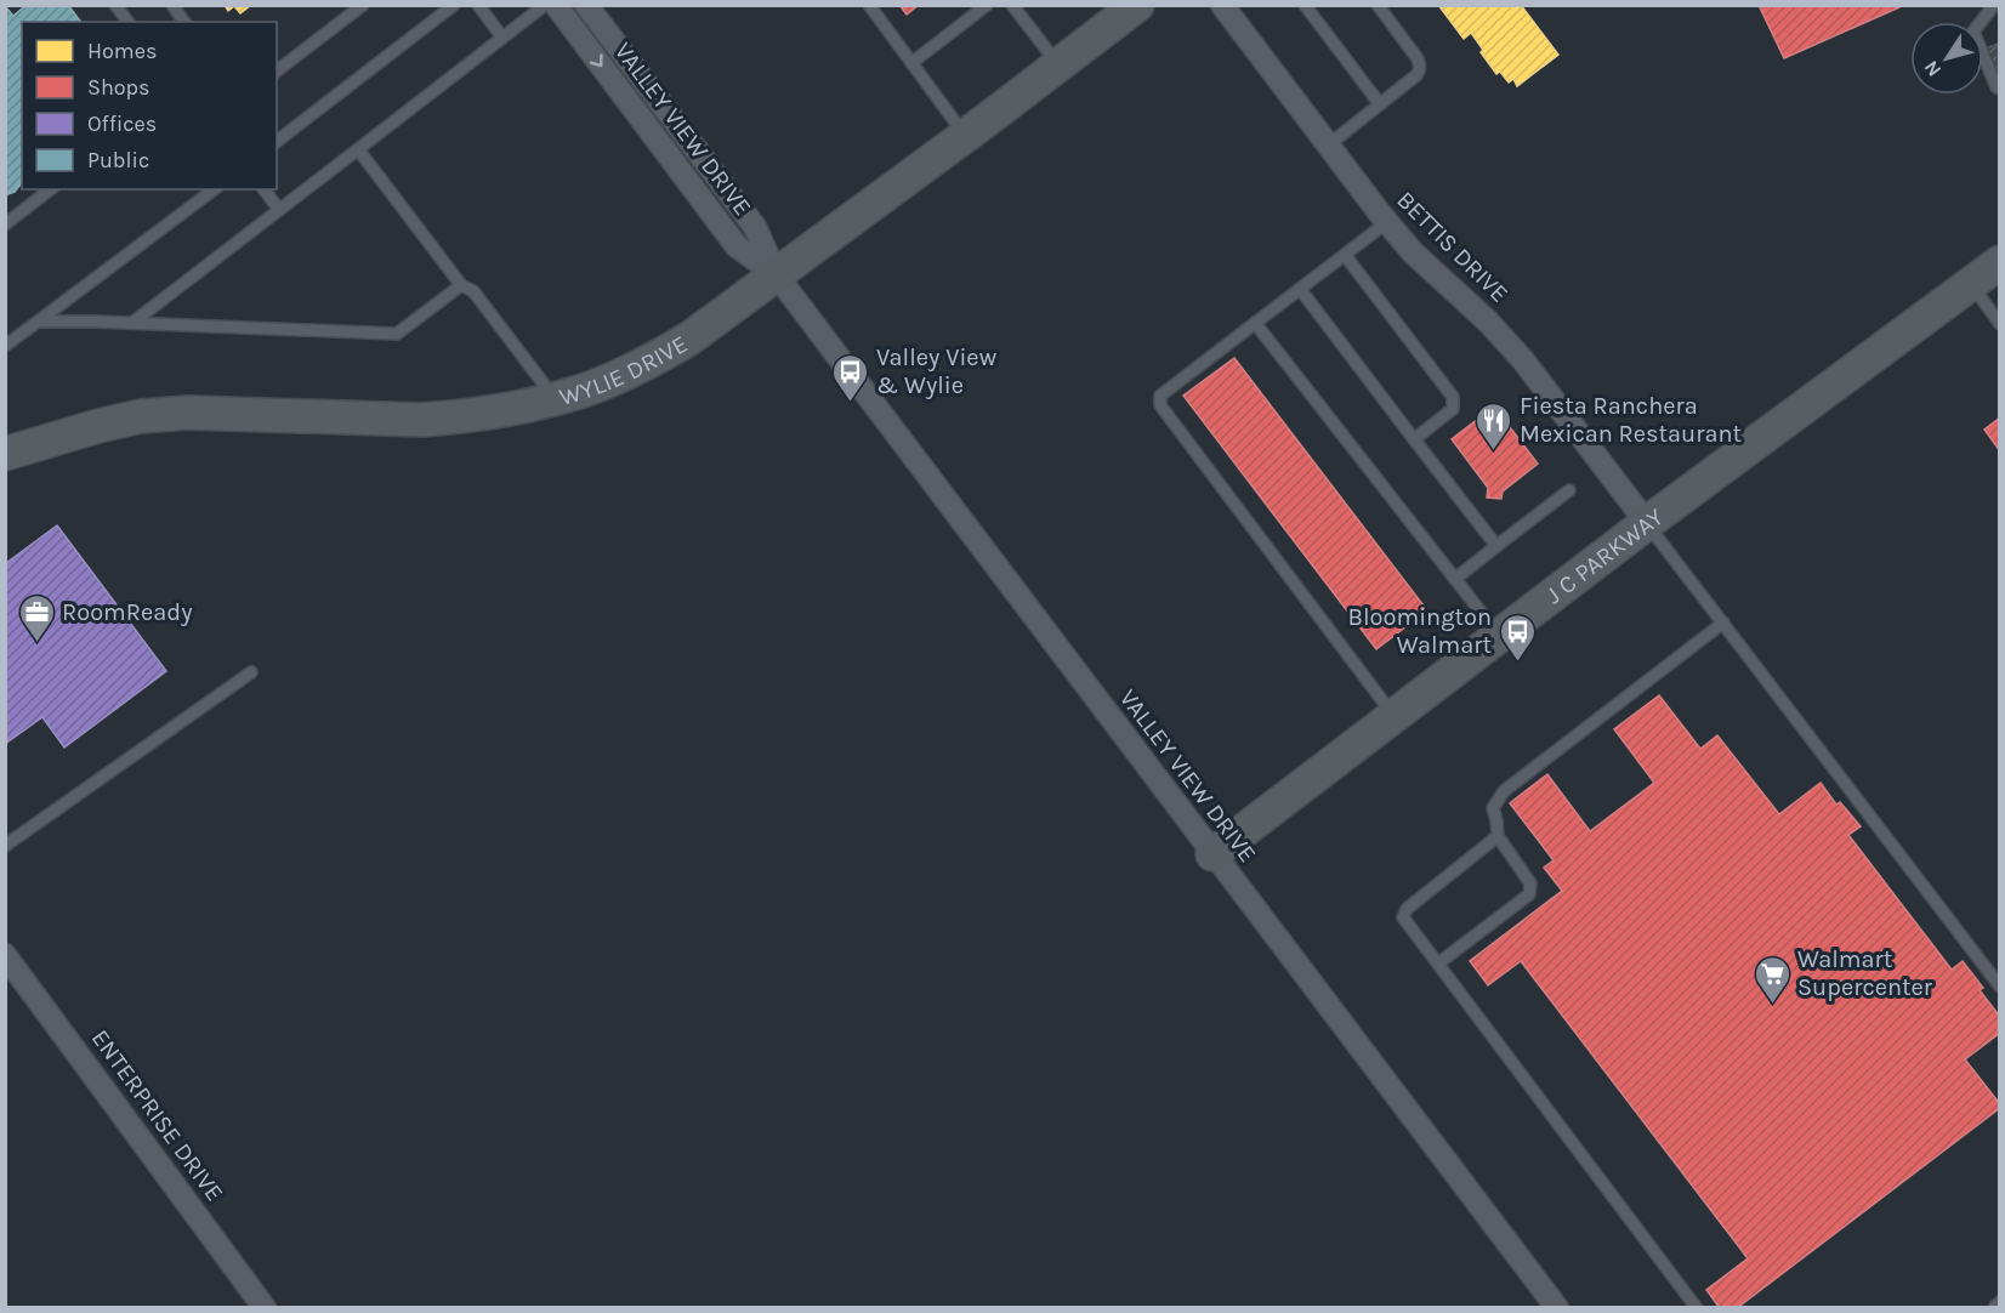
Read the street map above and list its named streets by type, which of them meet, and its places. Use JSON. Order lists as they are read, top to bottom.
{
  "streets": {
    "main road": ["WYLIE DRIVE", "J C PARKWAY"],
    "street": ["VALLEY VIEW DRIVE", "BETTIS DRIVE", "ENTERPRISE DRIVE"]
  },
  "crossings": [
    ["VALLEY VIEW DRIVE", "WYLIE DRIVE"],
    ["VALLEY VIEW DRIVE", "J C PARKWAY"],
    ["BETTIS DRIVE", "J C PARKWAY"]
  ],
  "places": {
    "bus stop": ["Valley View & Wylie", "Bloomington Walmart"],
    "restaurant": ["Fiesta Ranchera Mexican Restaurant"],
    "office": ["RoomReady"],
    "supermarket": ["Walmart Supercenter"]
  },
  "legend": [
    "Homes",
    "Shops",
    "Offices",
    "Public"
  ],
  "north": "bottom left"
}
